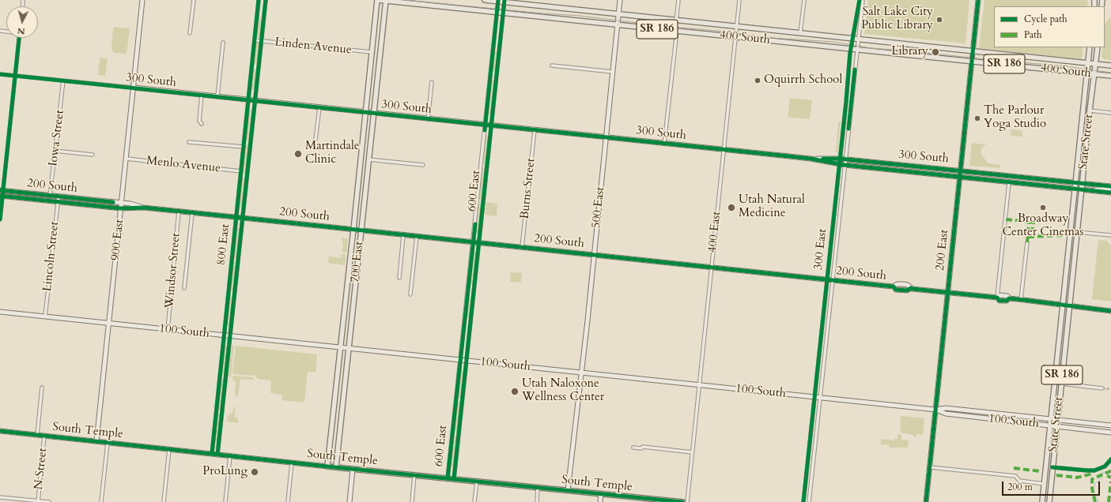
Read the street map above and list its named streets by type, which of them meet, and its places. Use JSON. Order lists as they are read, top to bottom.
{
  "streets": {
    "main road": [
      "SR 186",
      "400 South",
      "State Street",
      "700 East",
      "South Temple"
    ],
    "street": [
      "Linden Avenue",
      "300 South",
      "Iowa Street",
      "Menlo Avenue",
      "200 South",
      "Burns Street",
      "600 East",
      "500 East",
      "400 East",
      "900 East",
      "800 East",
      "300 East",
      "200 East",
      "Lincoln Street",
      "Windsor Street",
      "100 South",
      "N Street"
    ]
  },
  "crossings": [
    ["400 South", "State Street"],
    ["400 South", "600 East"],
    ["400 South", "500 East"],
    ["400 South", "400 East"],
    ["400 South", "300 East"],
    ["400 South", "200 East"],
    ["400 South", "700 East"],
    ["Linden Avenue", "800 East"],
    ["Linden Avenue", "700 East"],
    ["300 South", "Iowa Street"],
    ["300 South", "State Street"],
    ["300 South", "Burns Street"],
    ["300 South", "600 East"],
    ["300 South", "500 East"],
    ["300 South", "400 East"],
    ["300 South", "900 East"],
    ["300 South", "800 East"],
    ["300 South", "300 East"],
    ["300 South", "200 East"],
    ["300 South", "700 East"],
    ["Iowa Street", "200 South"],
    ["State Street", "200 South"],
    ["State Street", "100 South"],
    ["Menlo Avenue", "900 East"],
    ["Menlo Avenue", "800 East"],
    ["200 South", "Burns Street"],
    ["200 South", "600 East"],
    ["200 South", "500 East"],
    ["200 South", "400 East"],
    ["200 South", "900 East"],
    ["200 South", "800 East"],
    ["200 South", "300 East"],
    ["200 South", "200 East"],
    ["200 South", "Lincoln Street"],
    ["200 South", "700 East"],
    ["200 South", "Windsor Street"],
    ["600 East", "100 South"],
    ["600 East", "South Temple"],
    ["500 East", "100 South"],
    ["500 East", "South Temple"],
    ["400 East", "100 South"],
    ["900 East", "100 South"],
    ["900 East", "South Temple"],
    ["800 East", "100 South"],
    ["800 East", "South Temple"],
    ["300 East", "100 South"],
    ["200 East", "100 South"],
    ["Lincoln Street", "100 South"],
    ["700 East", "100 South"],
    ["700 East", "South Temple"],
    ["Windsor Street", "100 South"],
    ["South Temple", "N Street"]
  ],
  "places": [
    "Salt Lake City Public Library",
    "Library",
    "Oquirrh School",
    "The Parlour Yoga Studio",
    "Martindale Clinic",
    "Utah Natural Medicine",
    "Broadway Center Cinemas",
    "Utah Naloxone Wellness Center",
    "ProLung"
  ],
  "legend": ["Cycle path", "Path"],
  "scale_bar": "200 m",
  "north": "bottom"
}
